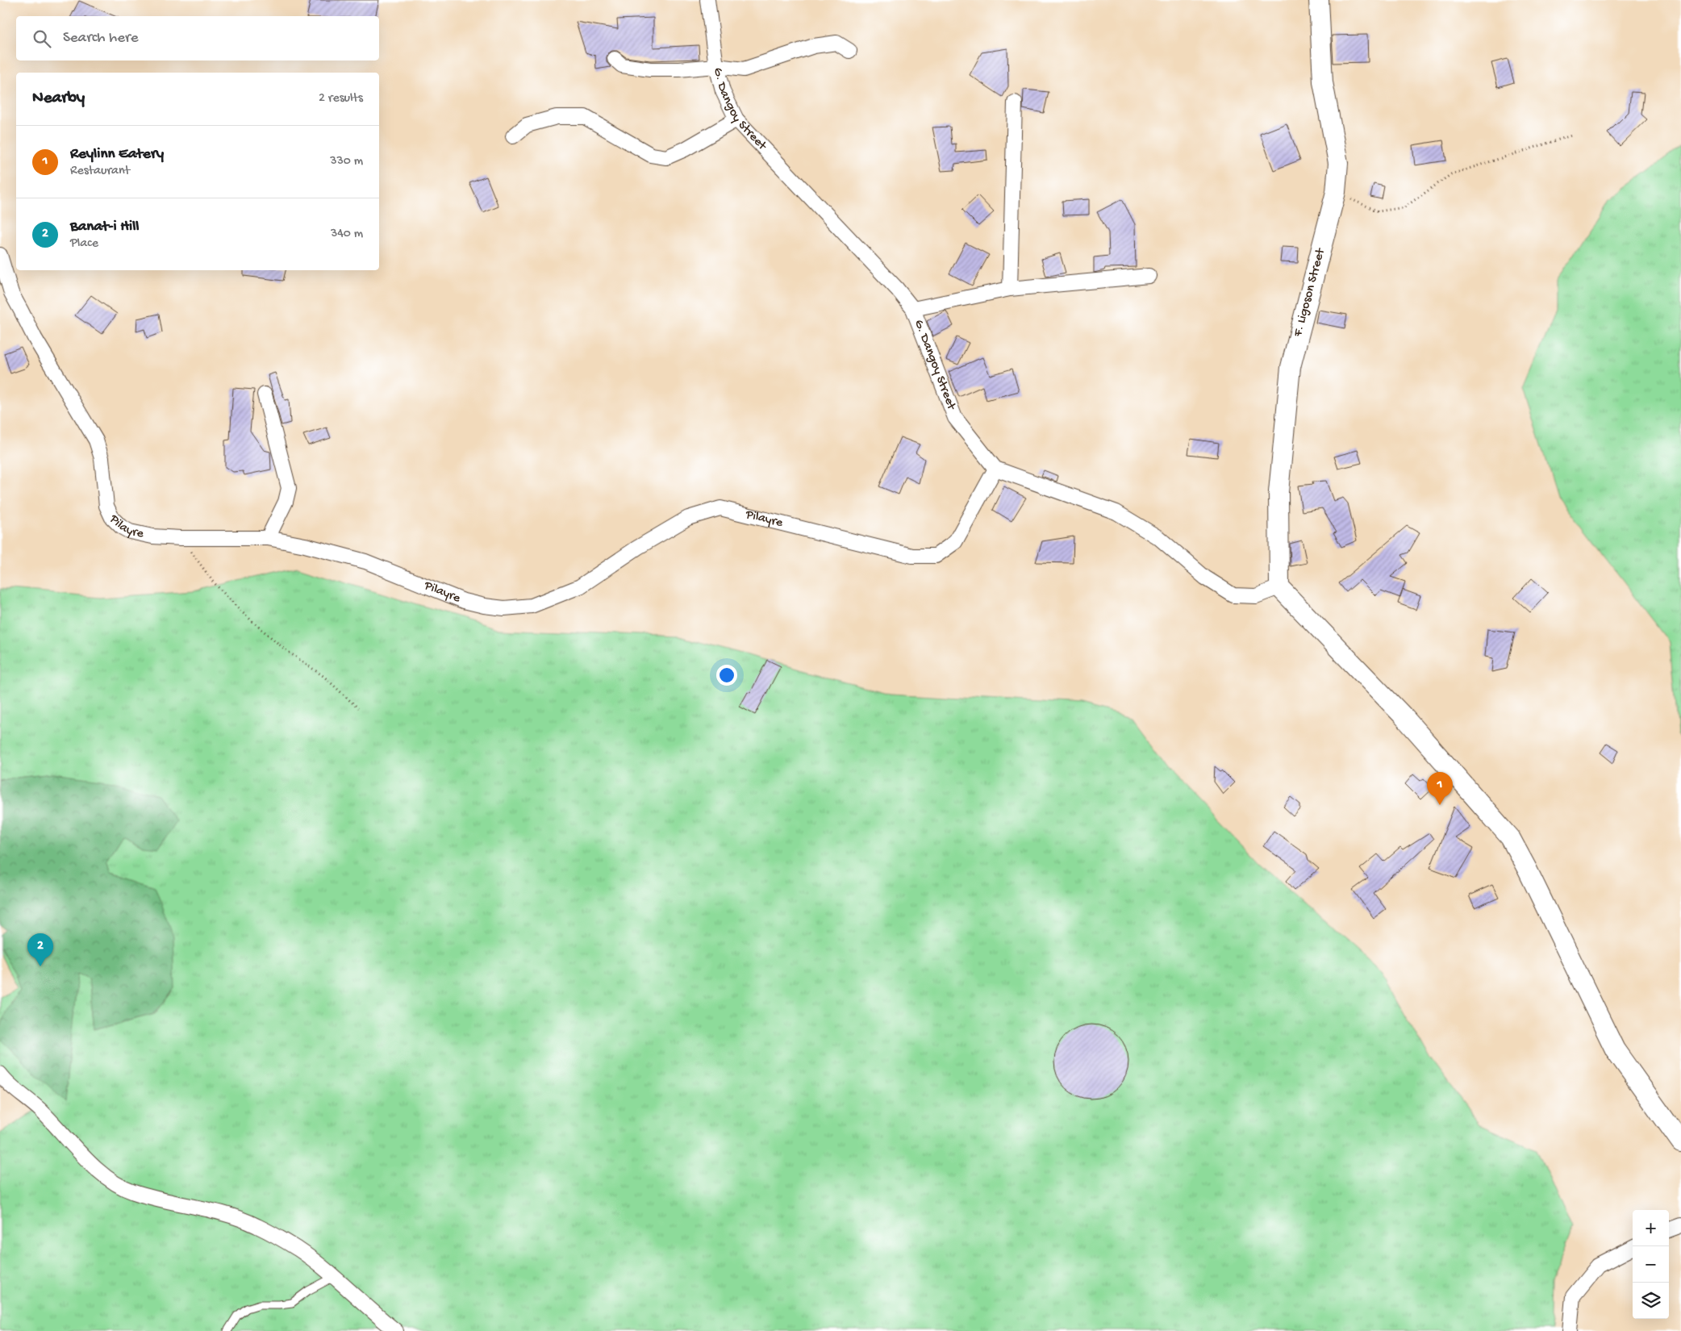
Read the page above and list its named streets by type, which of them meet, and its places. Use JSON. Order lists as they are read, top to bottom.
{
  "streets": {
    "street": ["G. Dangoy Street", "F. Ligoson Street", "Pilayre"]
  },
  "crossings": [
    ["G. Dangoy Street", "Pilayre"]
  ],
  "page": {
    "search": "Search here",
    "heading": ["Nearby", "2 results"],
    "list": [
      {
        "mark": "1",
        "name": "Reylinn Eatery",
        "note": "Restaurant",
        "value": "330 m"
      },
      {
        "mark": "2",
        "name": "Banat-i Hill",
        "note": "Place",
        "value": "340 m"
      }
    ],
    "pins": ["1", "2"],
    "map_buttons": ["+", "−"]
  }
}
